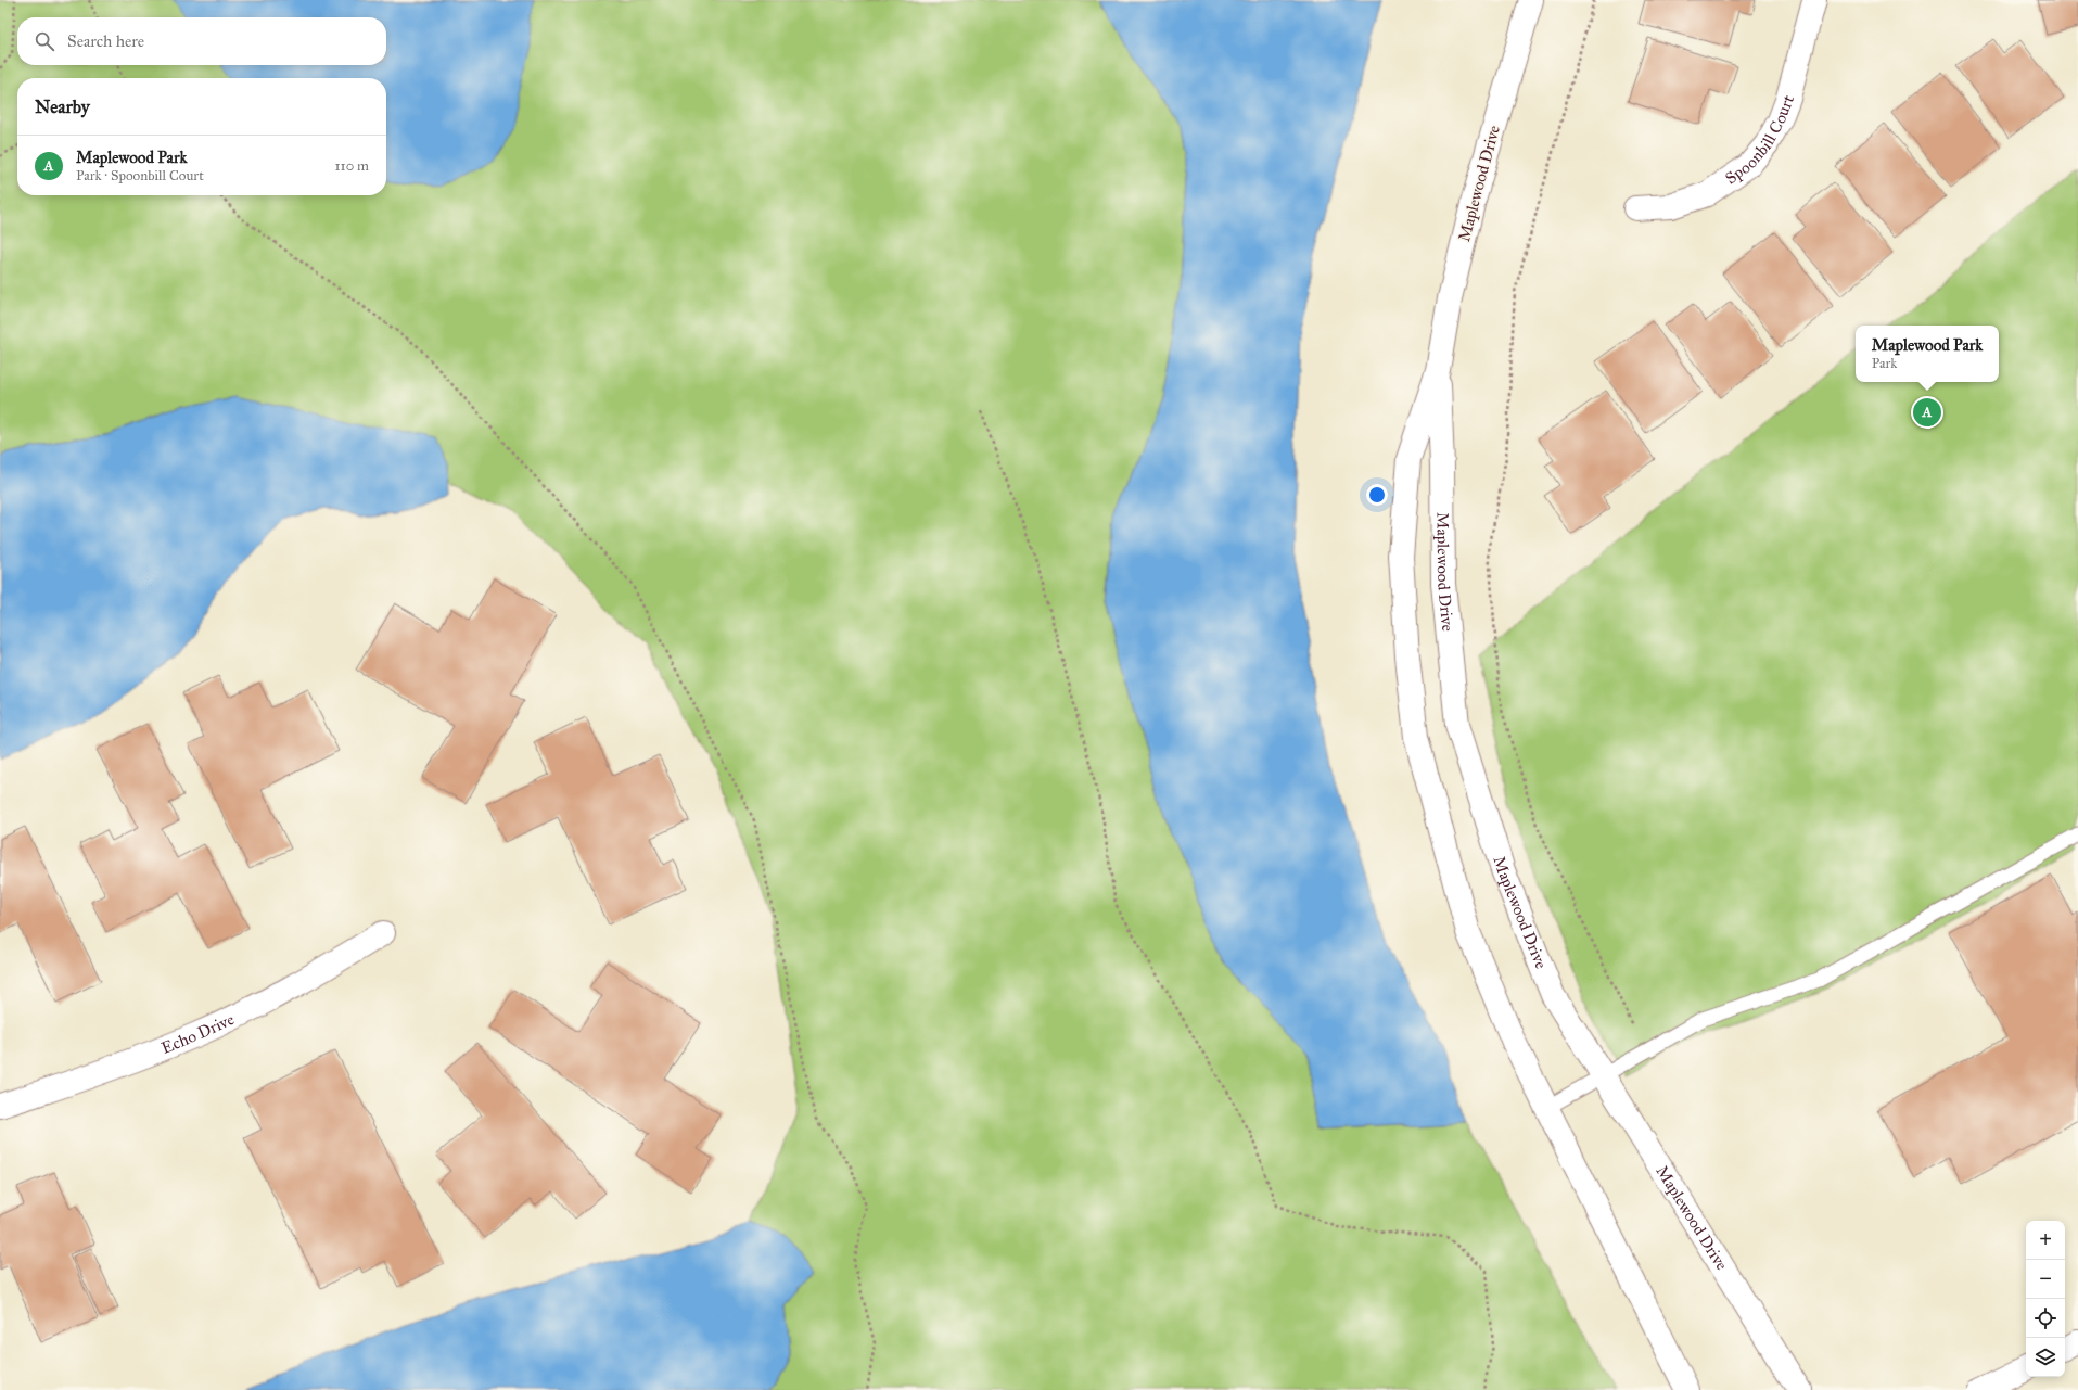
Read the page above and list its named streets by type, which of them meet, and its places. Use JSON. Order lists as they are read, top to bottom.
{
  "streets": {
    "street": ["Spoonbill Court", "Maplewood Drive", "Echo Drive"]
  },
  "page": {
    "search": "Search here",
    "heading": "Nearby",
    "list": [
      {
        "mark": "A",
        "name": "Maplewood Park",
        "note": "Park · Spoonbill Court",
        "value": "110 m"
      }
    ],
    "popup": ["Maplewood Park", "Park"],
    "pins": "A",
    "map_buttons": ["+", "−"]
  }
}
